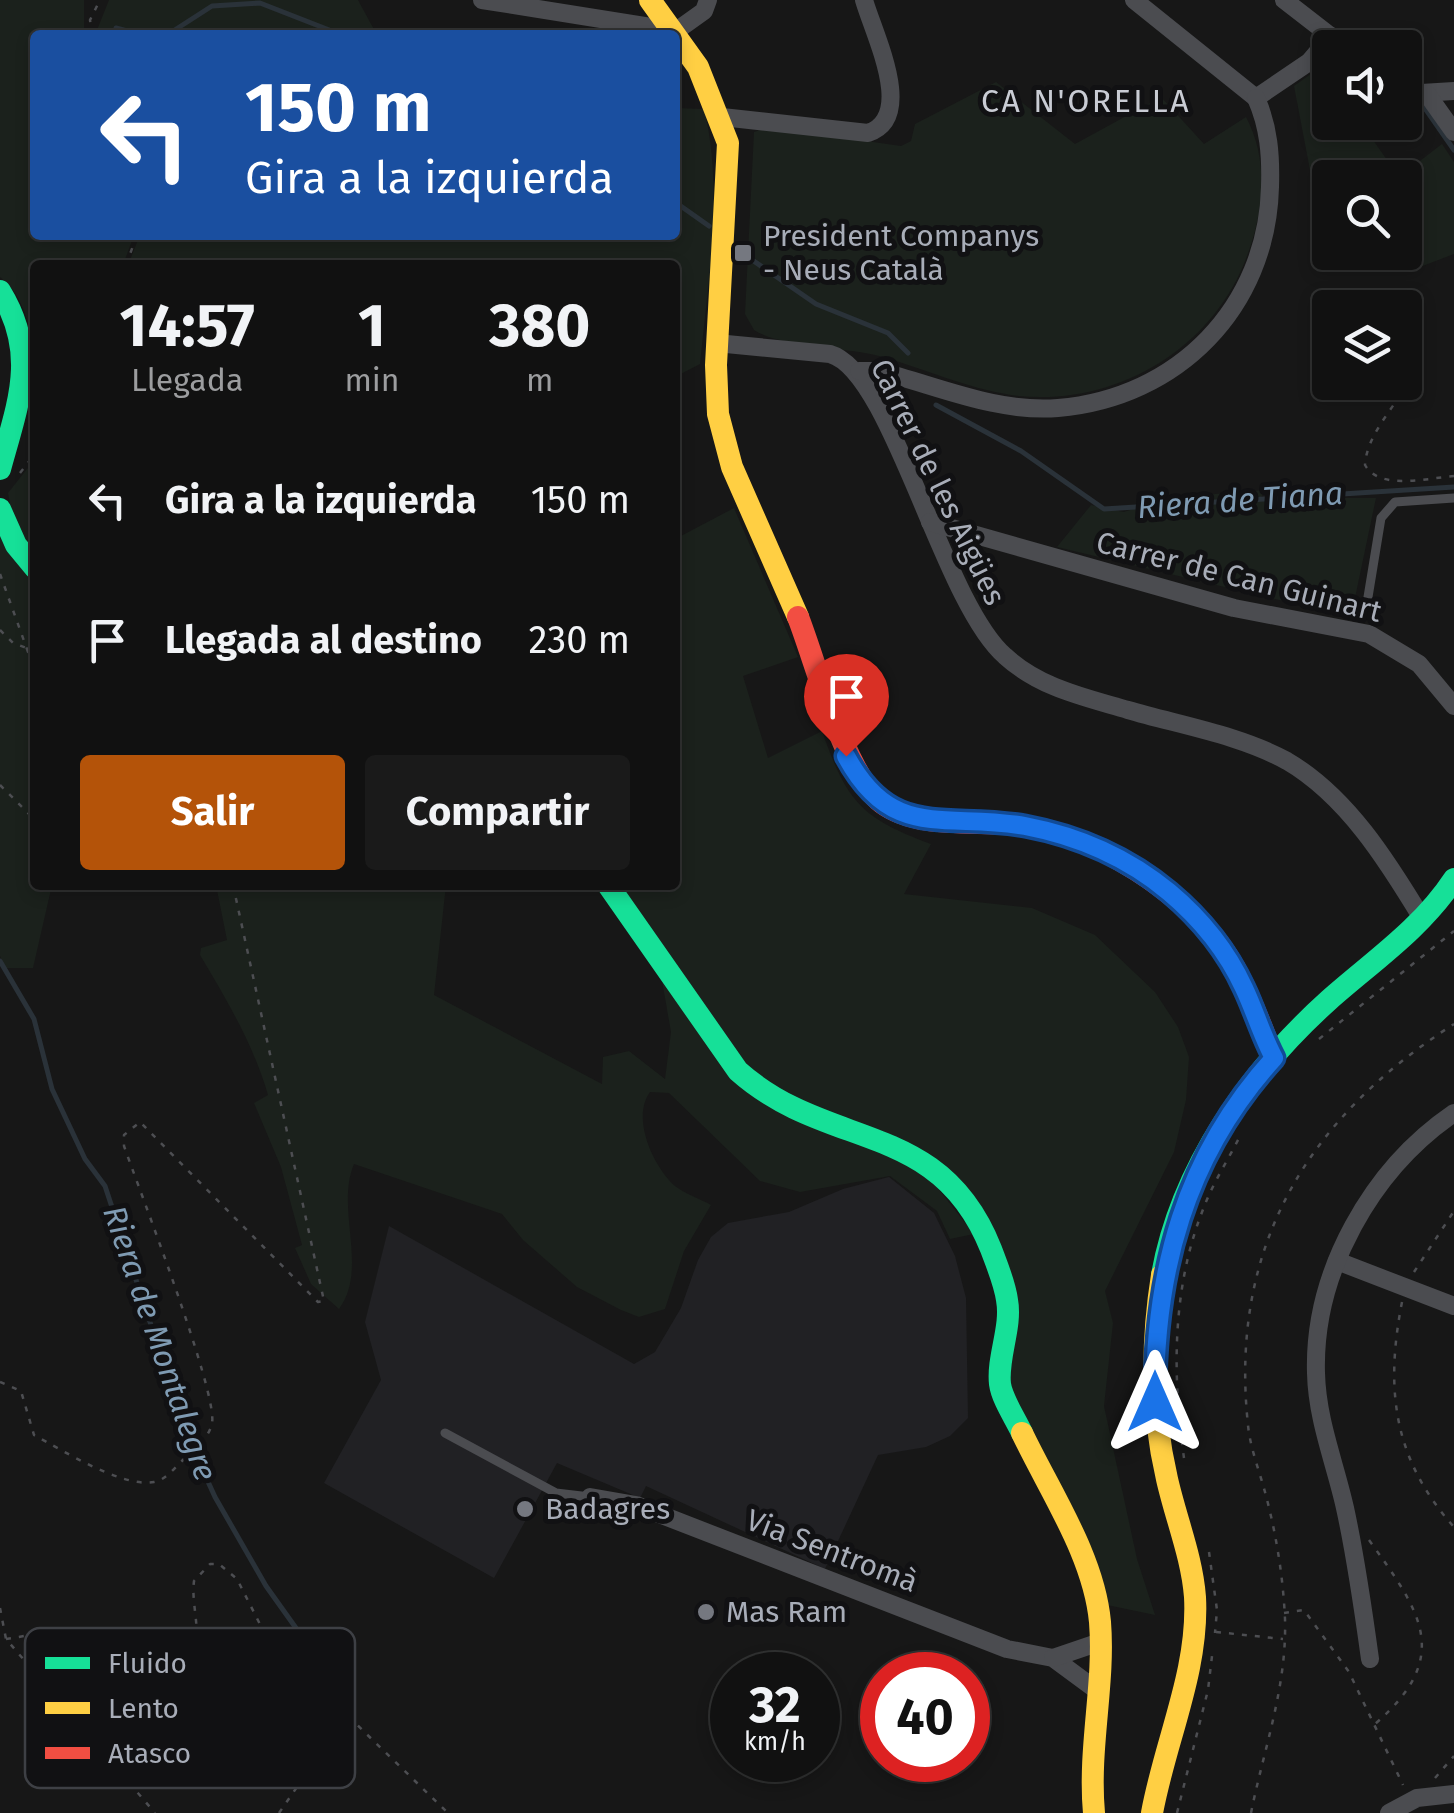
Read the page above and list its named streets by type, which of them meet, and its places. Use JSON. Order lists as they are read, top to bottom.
{
  "streets": {
    "street": ["Carrer de les Aigües", "Carrer de Can Guinart", "Via Sentromà"]
  },
  "crossings": [
    ["Carrer de les Aigües", "Carrer de Can Guinart"]
  ],
  "districts": ["CA N'ORELLA"],
  "water": ["Riera de Tiana", "Riera de Montalegre"],
  "places": {
    "transit": ["President Companys - Neus Català"],
    "other": ["Badagres", "Mas Ram"]
  },
  "legend": ["Fluido", "Lento", "Atasco"],
  "page": {
    "turn": ["150 m", "Gira a la izquierda"],
    "eta": [
      "14:57",
      "Llegada",
      "1",
      "min",
      "380",
      "m"
    ],
    "list": [
      {
        "name": "Gira a la izquierda",
        "value": "150 m"
      },
      {
        "name": "Llegada al destino",
        "value": "230 m"
      }
    ],
    "buttons": ["Salir", "Compartir"],
    "speed": "32 km/h",
    "limit": "40"
  }
}
